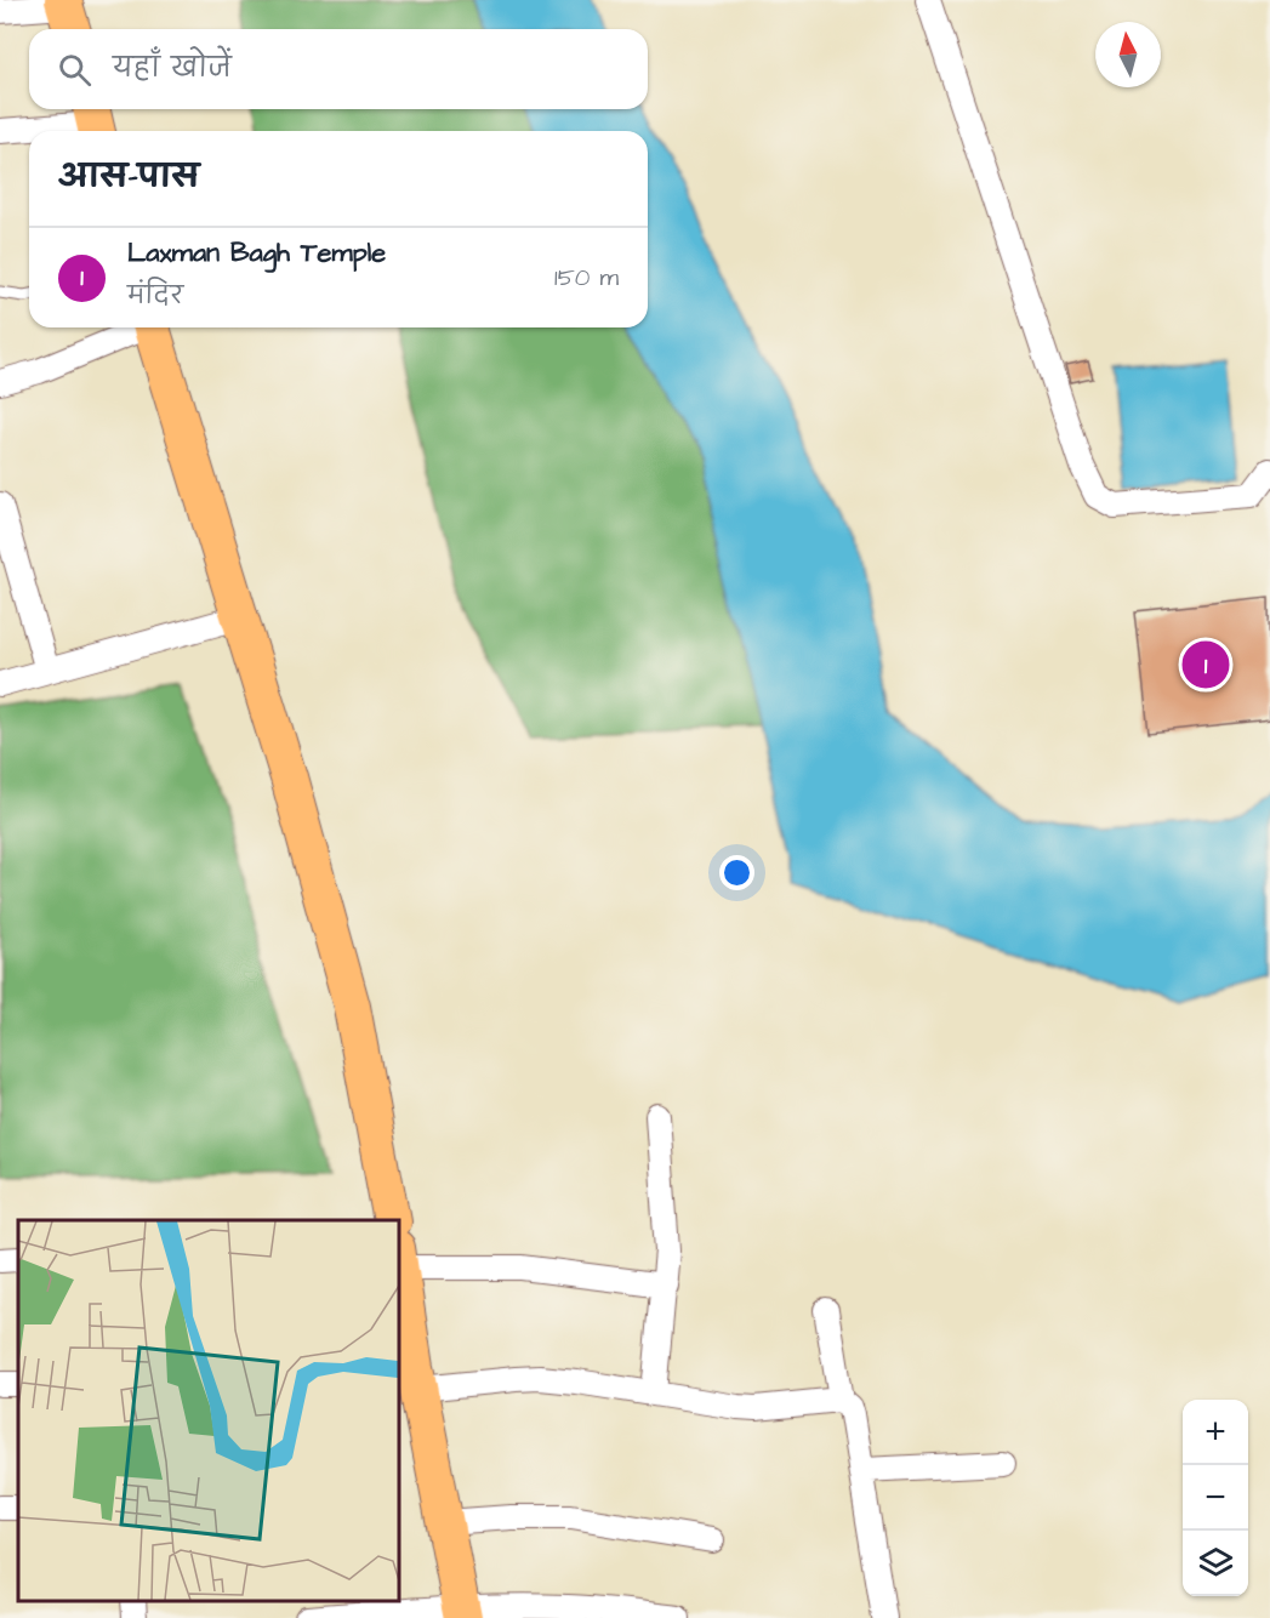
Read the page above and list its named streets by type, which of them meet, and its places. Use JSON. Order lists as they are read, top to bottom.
{
  "north": "top",
  "page": {
    "search": "यहाँ खोजें",
    "heading": "आस-पास",
    "list": [
      {
        "mark": "1",
        "name": "Laxman Bagh Temple",
        "note": "मंदिर",
        "value": "150 m"
      }
    ],
    "pins": "1",
    "map_buttons": ["+", "−"]
  }
}
